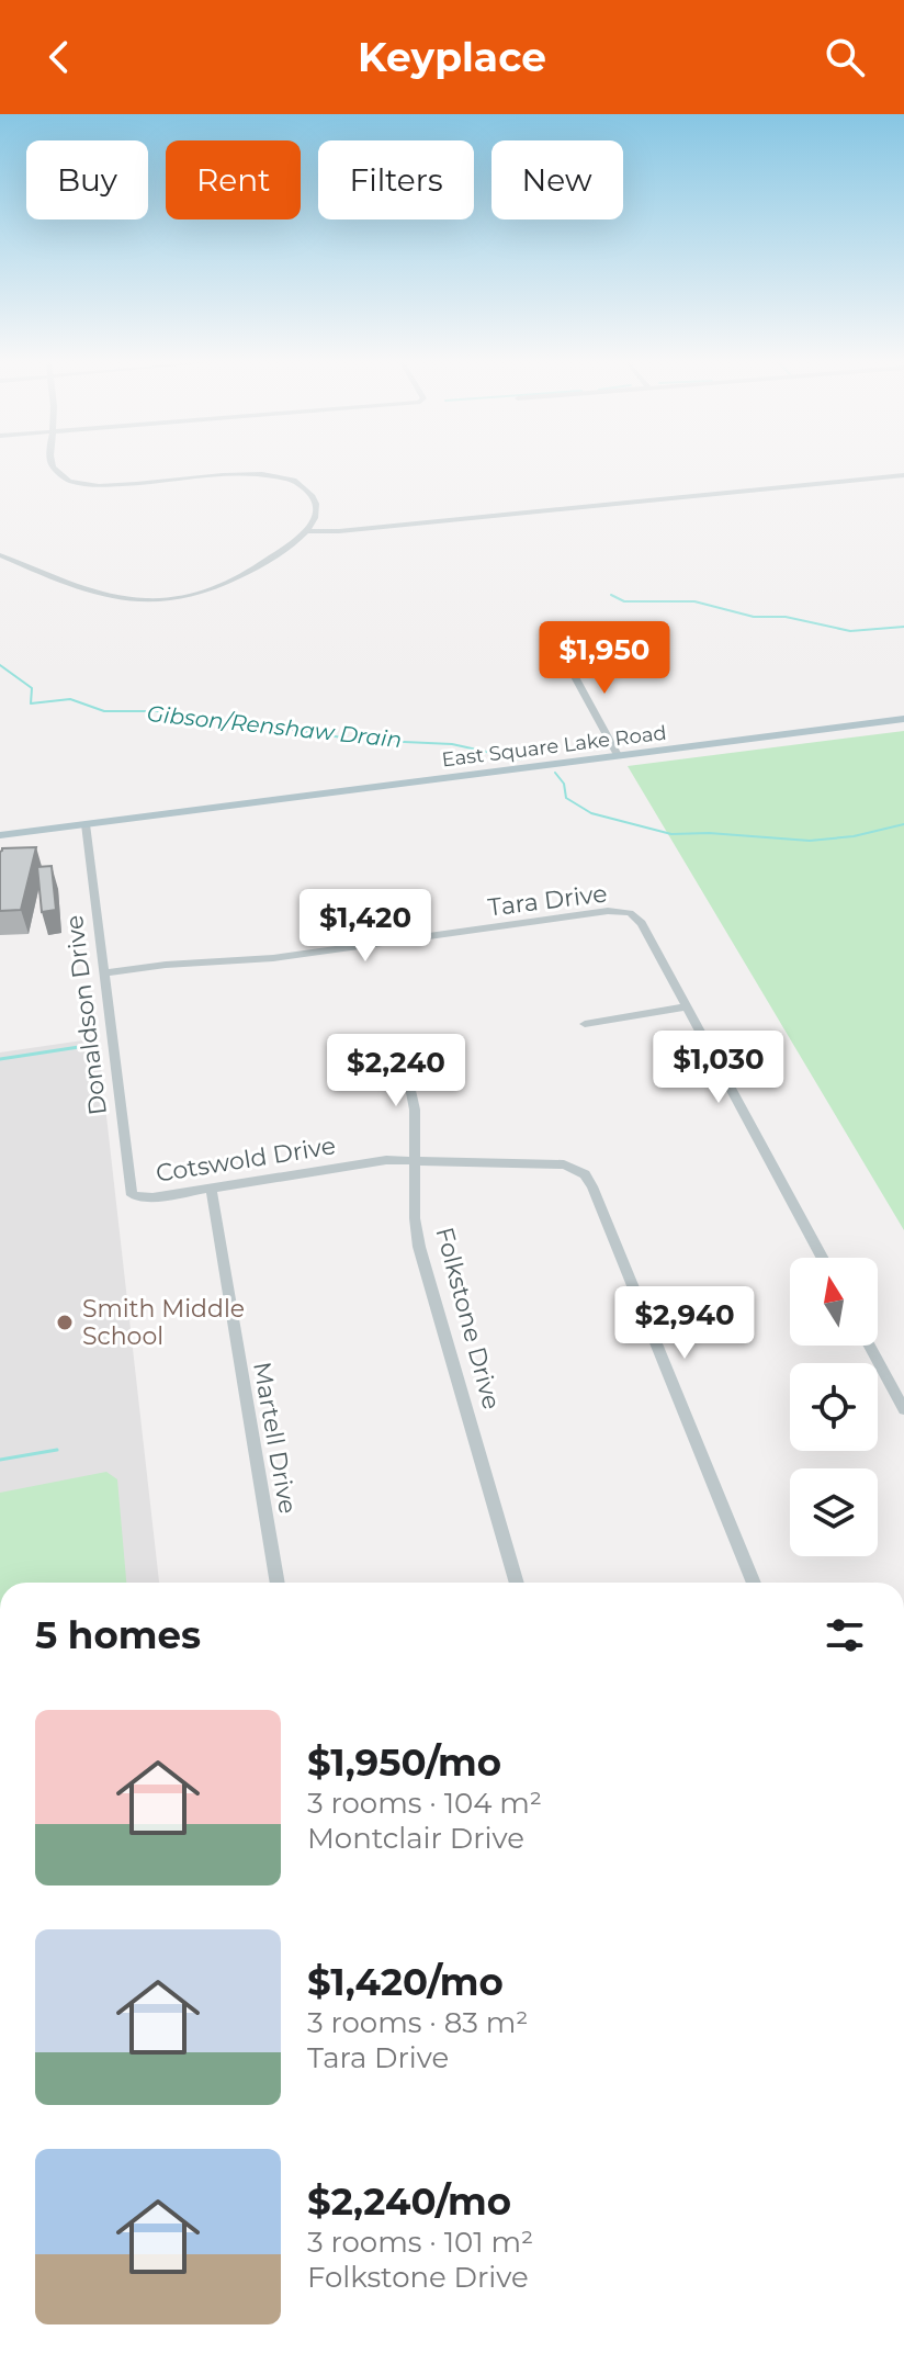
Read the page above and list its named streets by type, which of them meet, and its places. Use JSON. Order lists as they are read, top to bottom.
{
  "streets": {
    "main road": ["East Square Lake Road"],
    "street": [
      "Tara Drive",
      "Donaldson Drive",
      "Cotswold Drive",
      "Folkstone Drive",
      "Martell Drive"
    ]
  },
  "crossings": [
    ["East Square Lake Road", "Donaldson Drive"],
    ["Tara Drive", "Donaldson Drive"],
    ["Donaldson Drive", "Cotswold Drive"],
    ["Cotswold Drive", "Folkstone Drive"],
    ["Cotswold Drive", "Martell Drive"]
  ],
  "water": ["Gibson/Renshaw Drain"],
  "places": ["Smith Middle School"],
  "north": "top",
  "page": {
    "header": "Keyplace",
    "chip": [
      "Buy",
      "Rent",
      "Filters",
      "New"
    ],
    "price": [
      "$1,950",
      "$1,420",
      "$1,030",
      "$2,240",
      "$2,940"
    ],
    "heading": "5 homes",
    "list": [
      {
        "name": "$1,950/mo",
        "note": "3 rooms · 104 m² · Montclair Drive"
      },
      {
        "name": "$1,420/mo",
        "note": "3 rooms · 83 m² · Tara Drive"
      },
      {
        "name": "$2,240/mo",
        "note": "3 rooms · 101 m² · Folkstone Drive"
      }
    ]
  }
}
